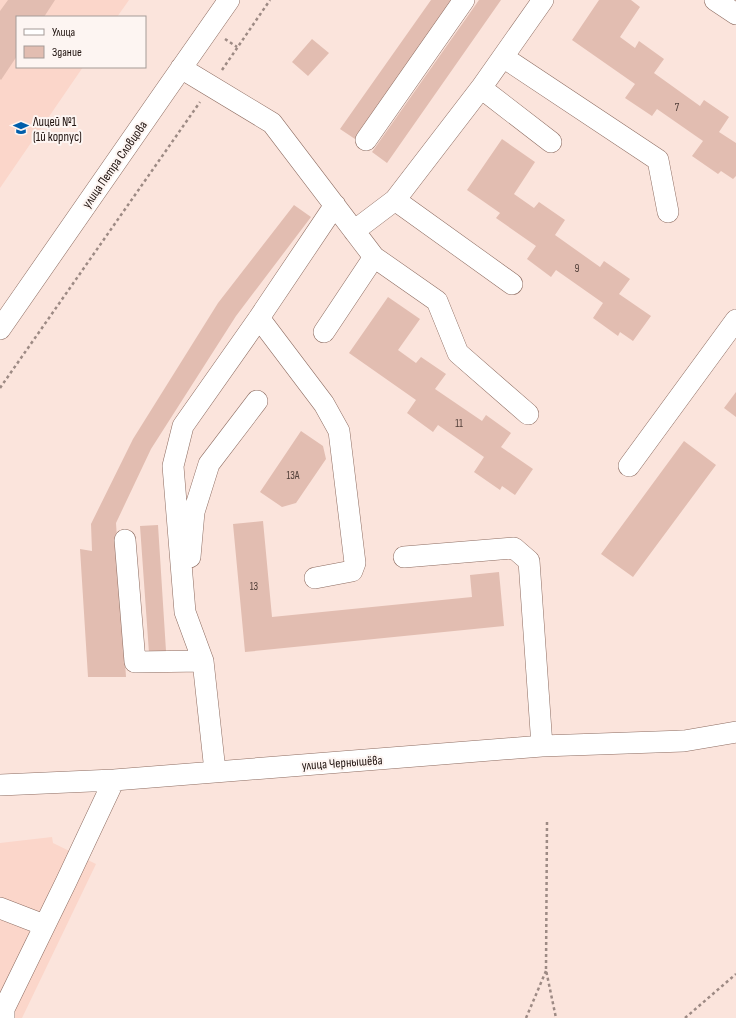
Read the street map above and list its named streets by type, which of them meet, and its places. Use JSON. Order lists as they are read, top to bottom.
{
  "streets": {
    "street": ["улица Петра Словцова", "улица Чернышёва"]
  },
  "places": {
    "school or university": ["Лицей №1 (1й корпус)"]
  },
  "house_numbers": [
    "7",
    "9",
    "11",
    "13А",
    "13"
  ],
  "legend": ["Улица", "Здание"]
}
